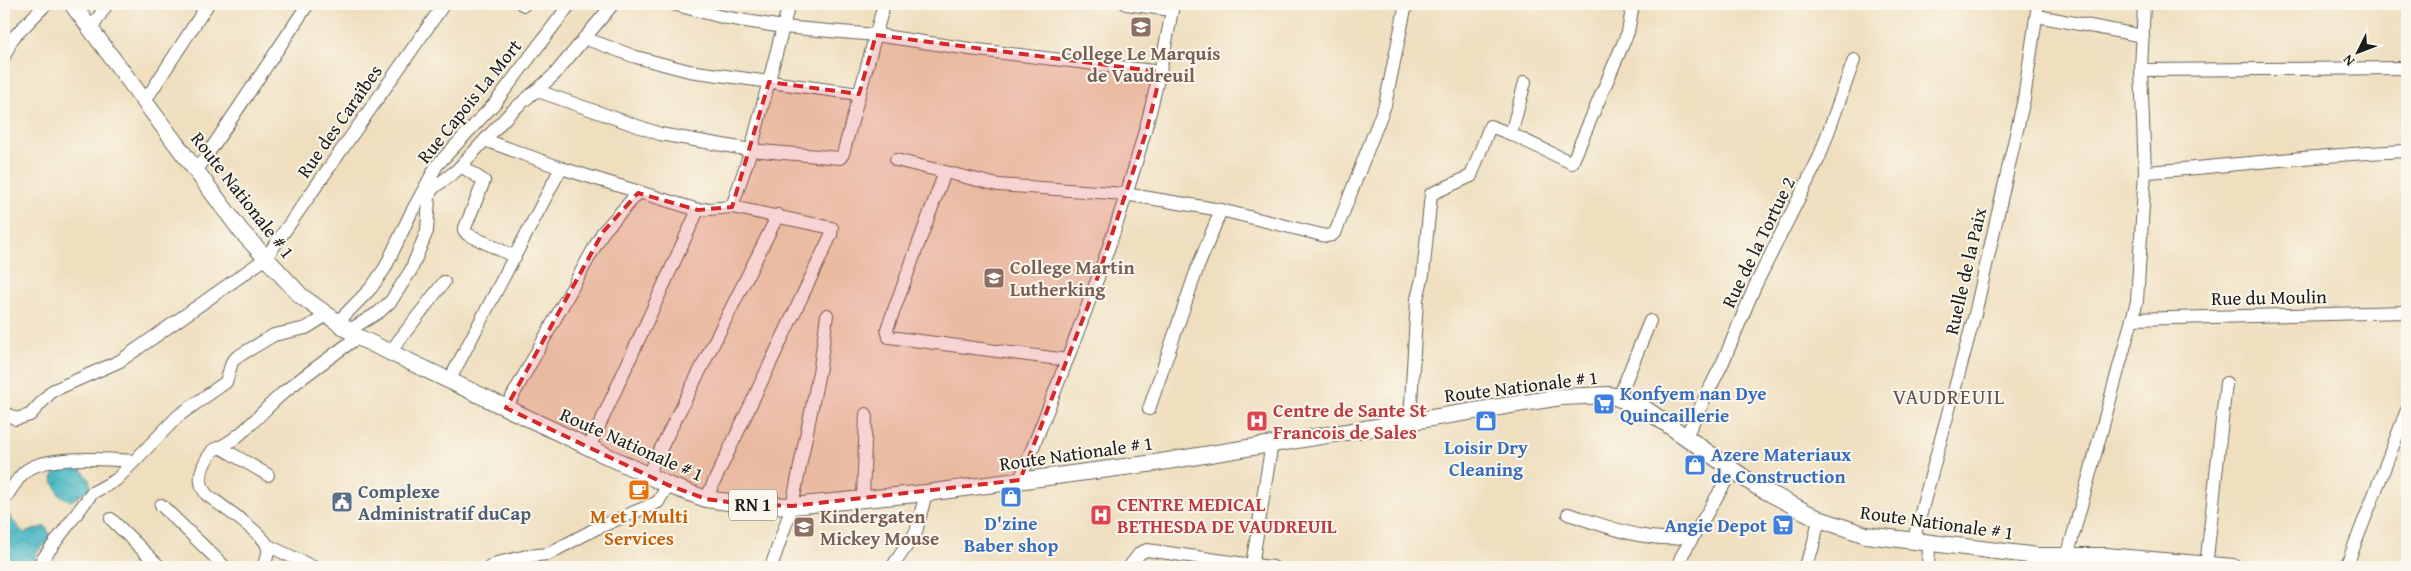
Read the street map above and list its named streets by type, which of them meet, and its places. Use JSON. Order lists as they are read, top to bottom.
{
  "streets": {
    "main road": ["Route Nationale # 1", "RN 1"],
    "street": [
      "Rue Capois La Mort",
      "Rue des Caraïbes",
      "Rue de la Tortue 2",
      "Ruelle de la Paix",
      "Rue du Moulin"
    ]
  },
  "crossings": [
    ["Rue Capois La Mort", "Route Nationale # 1"],
    ["Rue des Caraïbes", "Route Nationale # 1"],
    ["Route Nationale # 1", "Rue de la Tortue 2"],
    ["Route Nationale # 1", "Ruelle de la Paix"]
  ],
  "districts": ["VAUDREUIL"],
  "places": {
    "school or university": ["College Le Marquis de Vaudreuil", "College Martin Lutherking", "Kindergaten Mickey Mouse"],
    "supermarket": ["Konfyem nan Dye Quincaillerie", "Angie Depot"],
    "hospital": ["Centre de Sante St Francois de Sales", "CENTRE MEDICAL BETHESDA DE VAUDREUIL"],
    "shop": ["Loisir Dry Cleaning", "Azere Materiaux de Construction", "D'zine Baber shop"],
    "cafe": ["M et J Multi Services"],
    "public building": ["Complexe Administratif duCap"]
  },
  "north": "bottom left"
}
